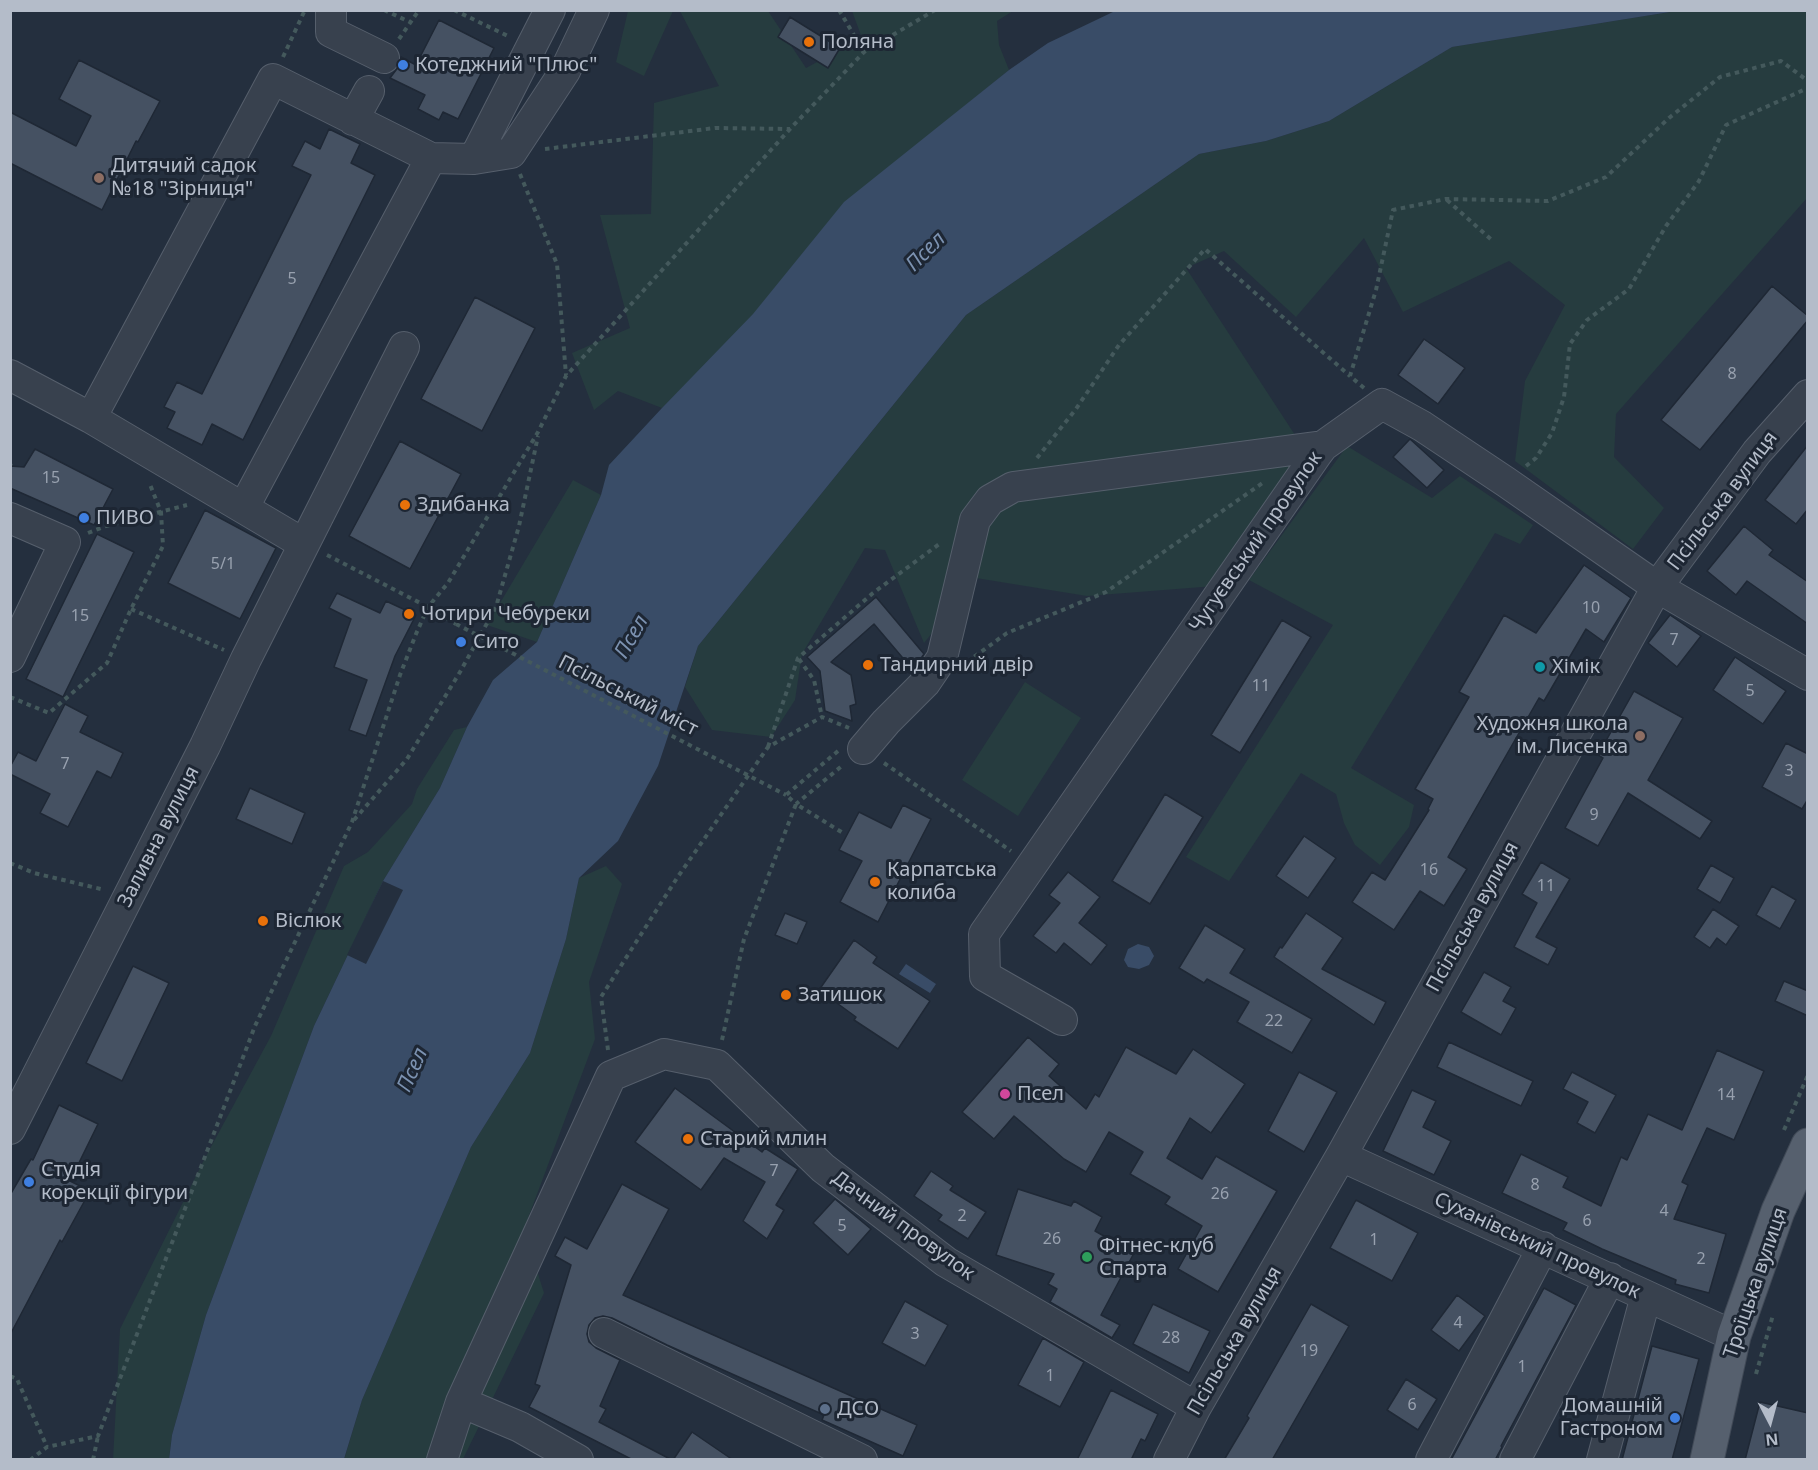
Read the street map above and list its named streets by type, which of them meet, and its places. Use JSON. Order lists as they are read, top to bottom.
{
  "streets": {
    "main road": ["Троїцька вулиця"],
    "street": [
      "Псільська вулиця",
      "Чугуєвський провулок",
      "Заливна вулиця",
      "Дачний провулок",
      "Суханівський провулок"
    ],
    "path": ["Псільський міст"]
  },
  "crossings": [
    ["Псільська вулиця", "Дачний провулок"],
    ["Псільська вулиця", "Суханівський провулок"],
    ["Псільський міст", "Заливна вулиця"],
    ["Суханівський провулок", "Троїцька вулиця"]
  ],
  "water": ["Псел"],
  "places": [
    "Поляна",
    "Котеджний \"Плюс\"",
    "Дитячий садок №18 \"Зірниця\"",
    "Здибанка",
    "ПИВО",
    "Чотири Чебуреки",
    "Сито",
    "Тандирний двір",
    "Хімік",
    "Художня школа ім. Лисенка",
    "Карпатська колиба",
    "Віслюк",
    "Затишок",
    "Псел",
    "Старий млин",
    "Студія корекції фігури",
    "Фітнес-клуб Спарта",
    "ДСО",
    "Домашній Гастроном"
  ],
  "house_numbers": [
    "5",
    "8",
    "15",
    "5/1",
    "10",
    "15",
    "7",
    "11",
    "5",
    "7",
    "3",
    "9",
    "16",
    "11",
    "22",
    "14",
    "7",
    "8",
    "26",
    "4",
    "2",
    "6",
    "5",
    "26",
    "1",
    "2",
    "4",
    "3",
    "28",
    "19",
    "1",
    "1",
    "6"
  ],
  "north": "bottom"
}
